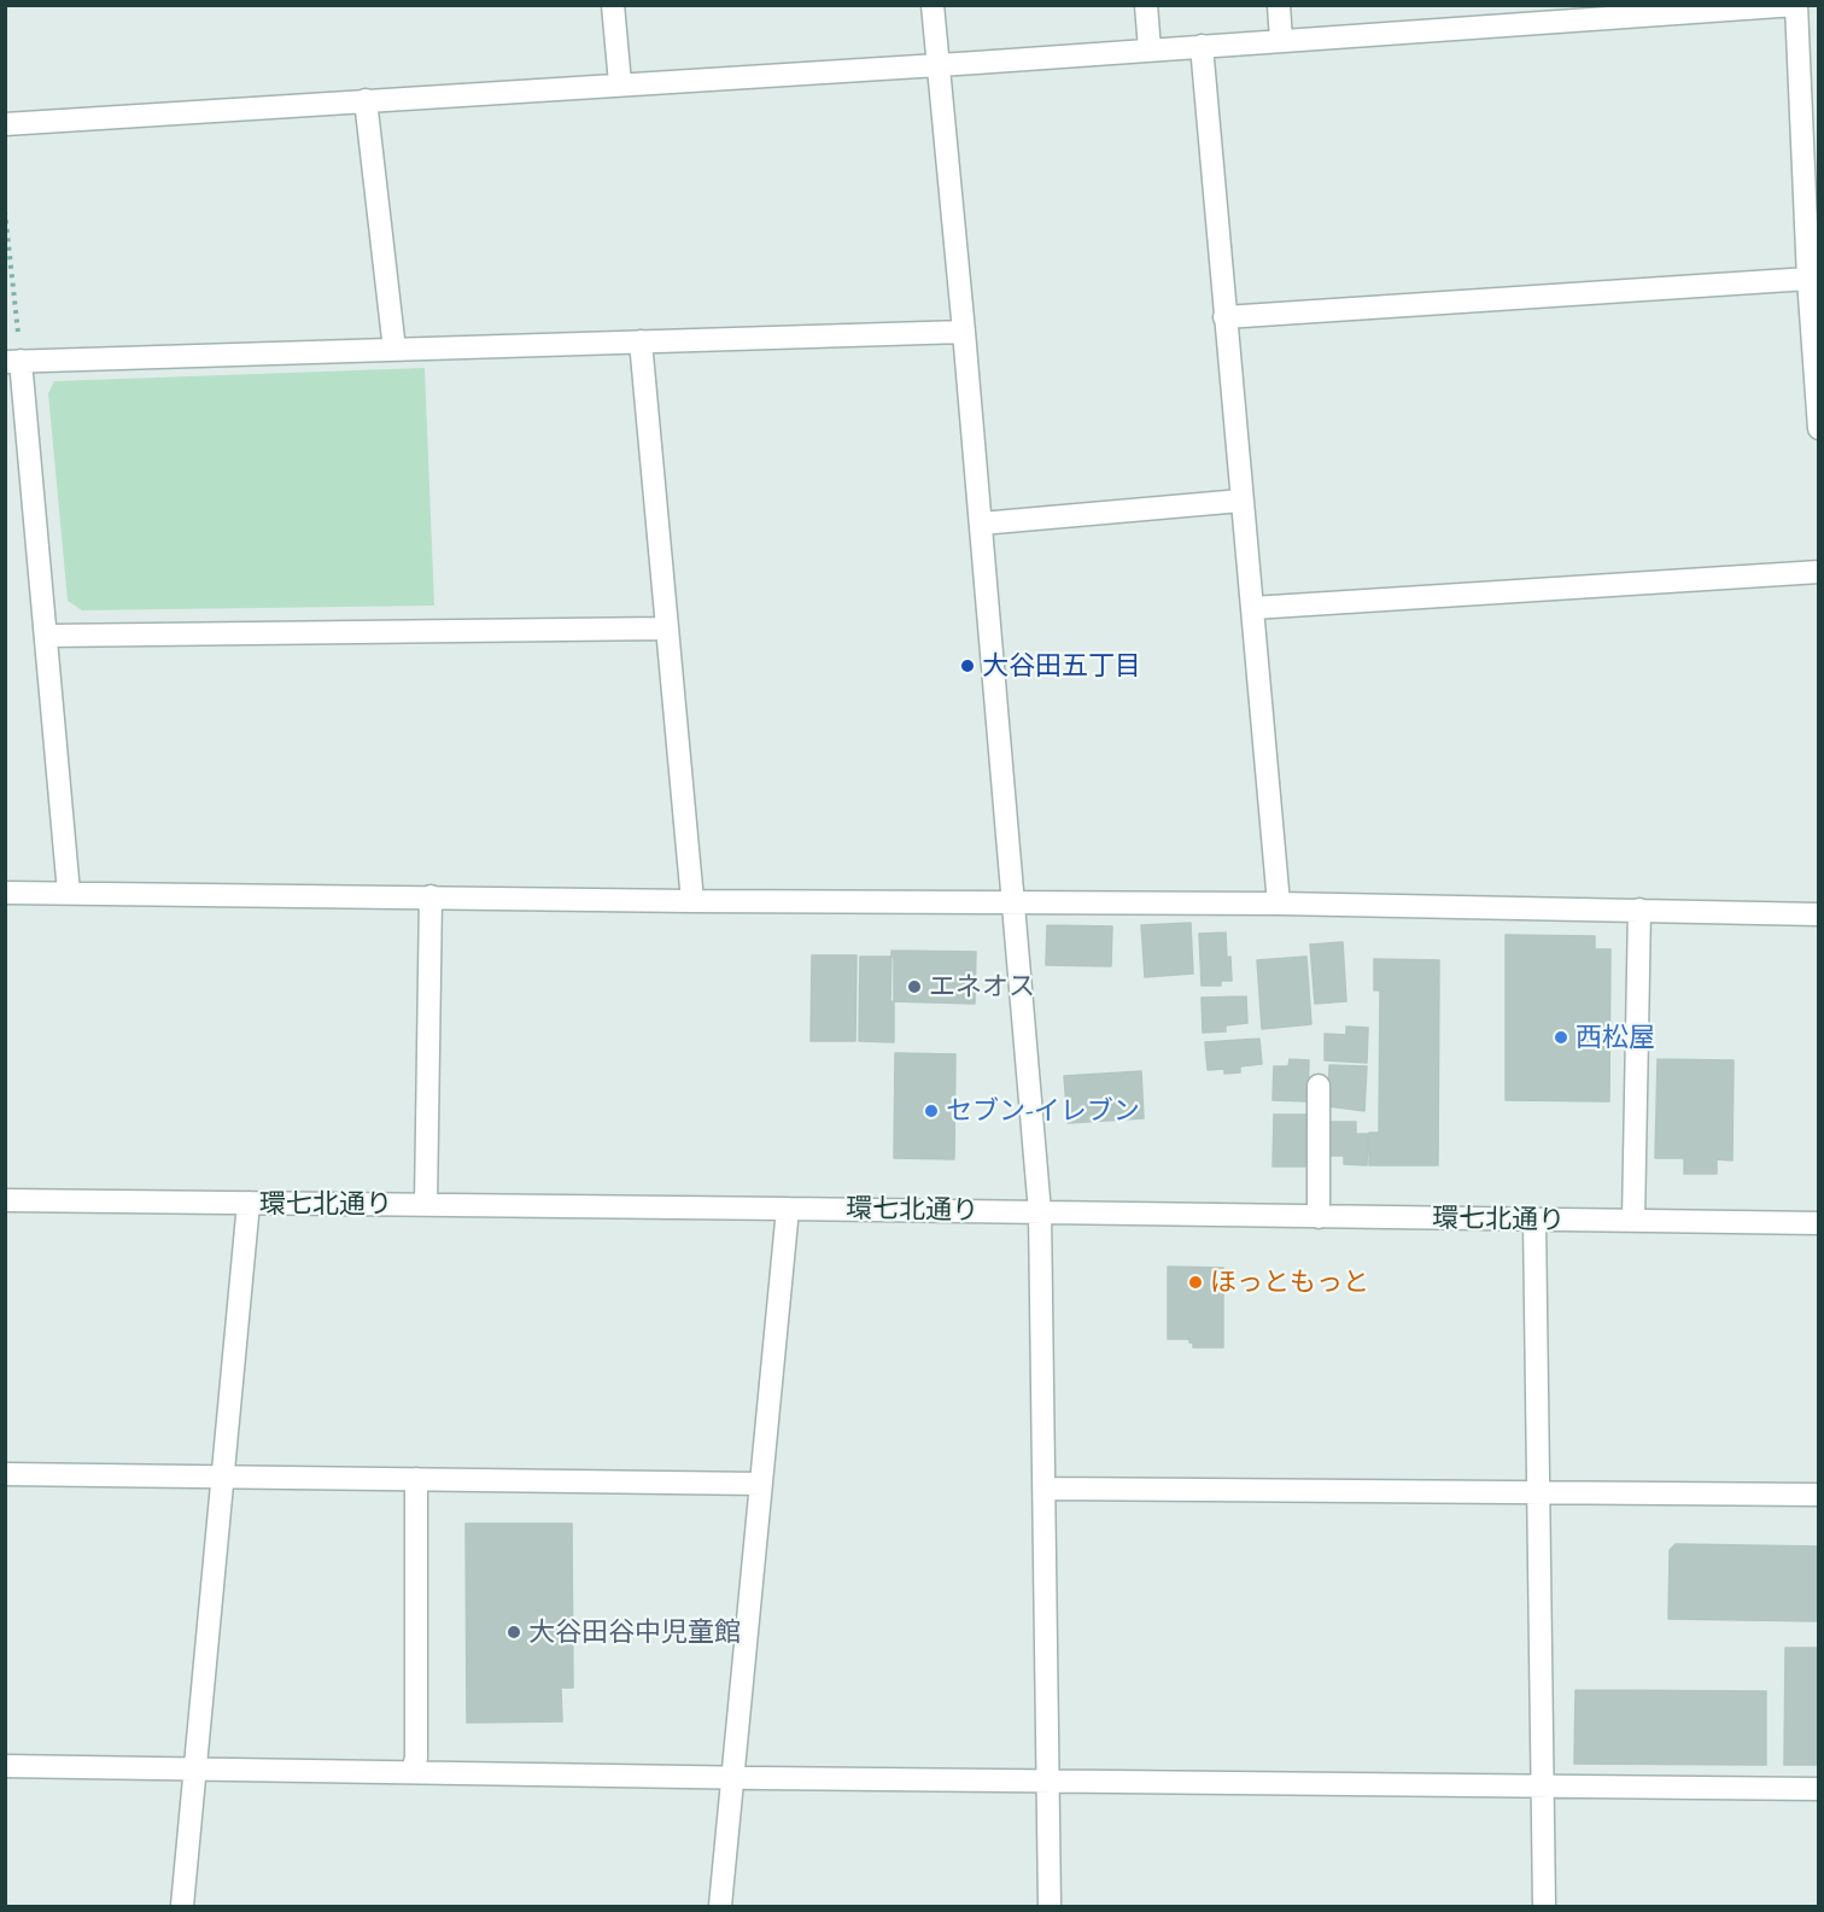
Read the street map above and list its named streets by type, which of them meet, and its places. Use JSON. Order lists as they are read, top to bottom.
{
  "streets": {
    "street": ["環七北通り"]
  },
  "places": [
    "大谷田五丁目",
    "エネオス",
    "西松屋",
    "セブン-イレブン",
    "ほっともっと",
    "大谷田谷中児童館"
  ]
}
